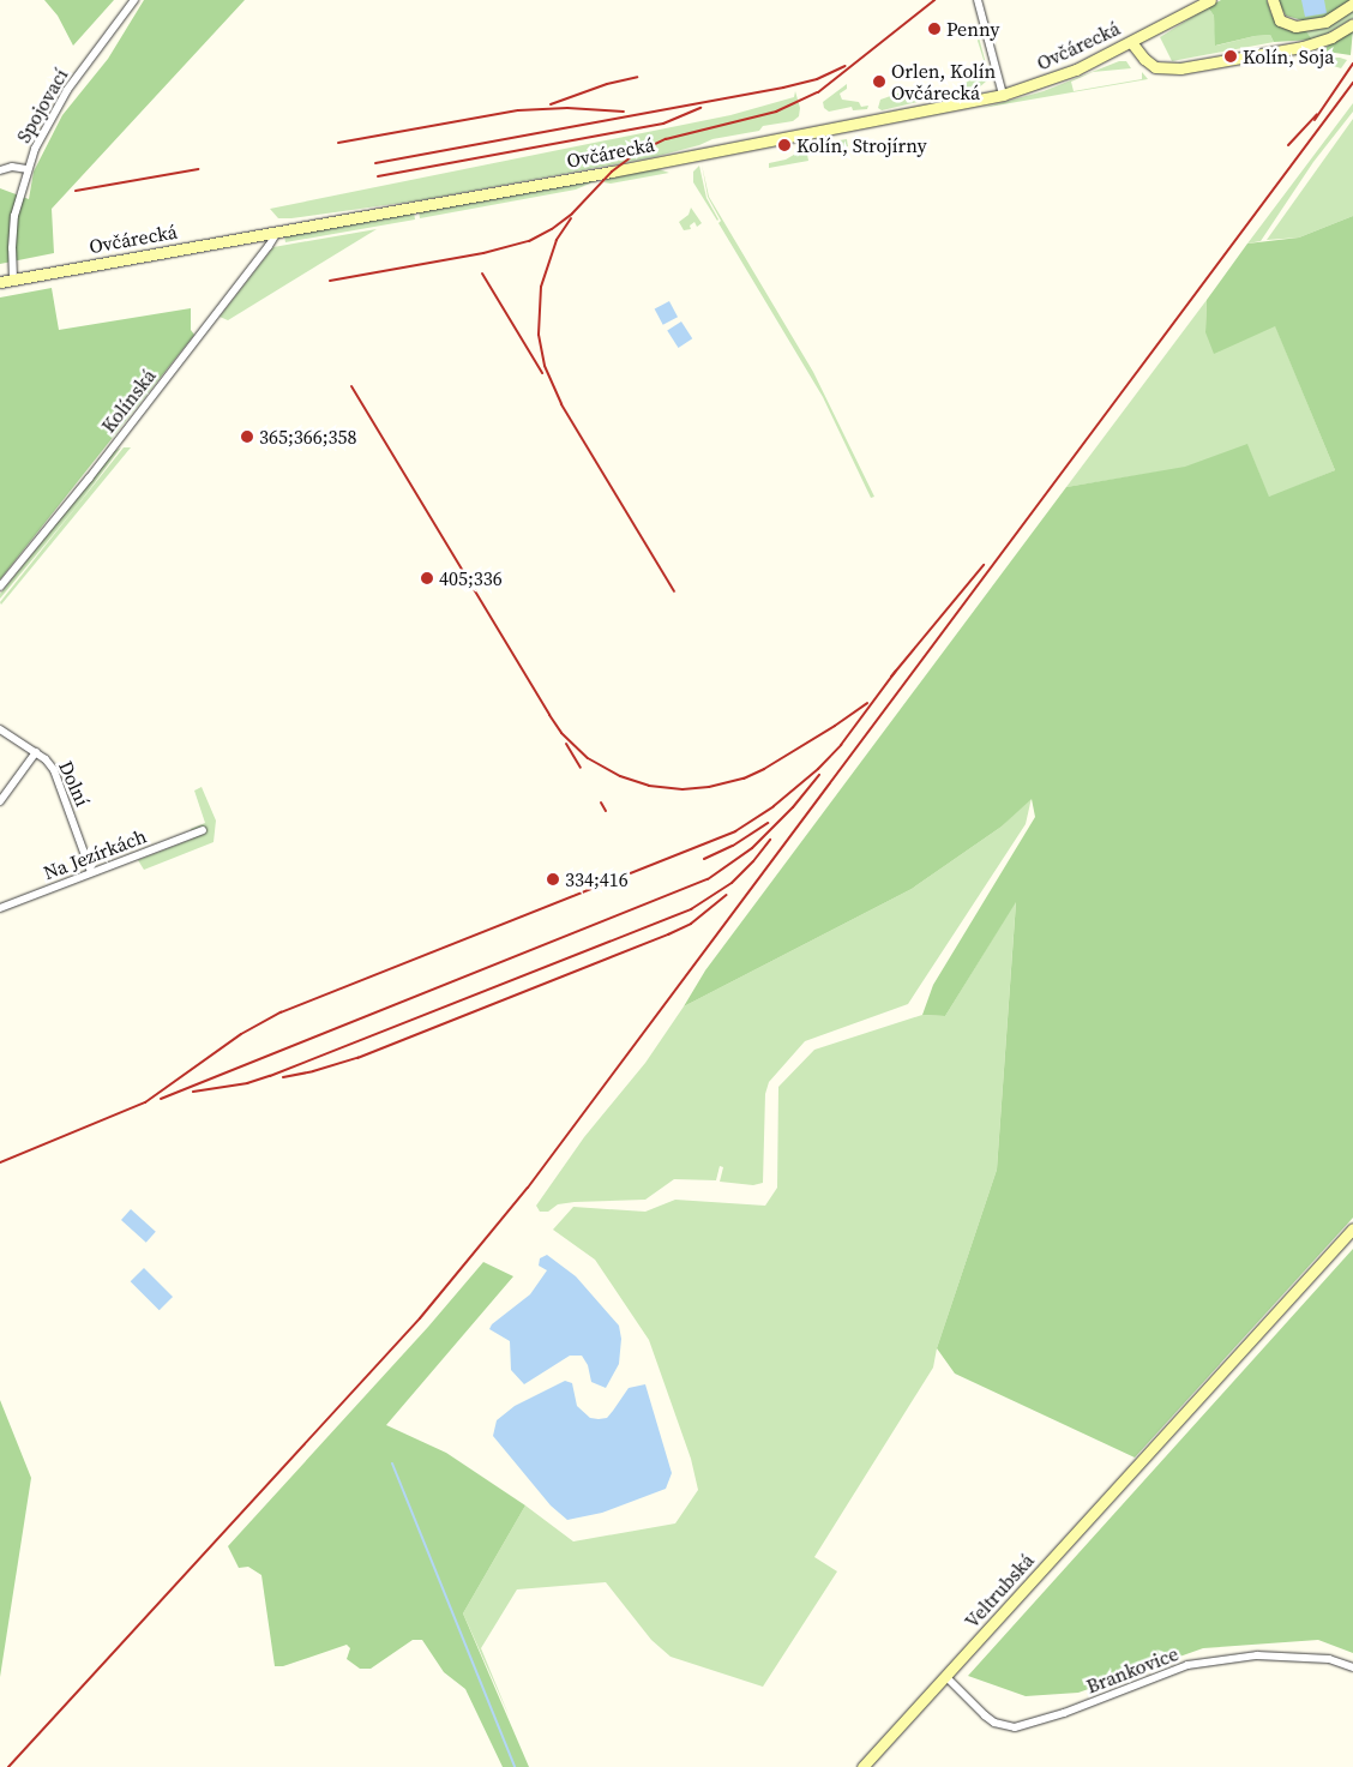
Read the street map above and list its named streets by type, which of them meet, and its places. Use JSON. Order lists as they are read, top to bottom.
{
  "streets": {
    "main road": ["Ovčárecká", "Veltrubská"],
    "street": [
      "Spojovací",
      "Kolínská",
      "Dolní",
      "Na Jezírkách",
      "Brankovice"
    ]
  },
  "crossings": [
    ["Ovčárecká", "Spojovací"],
    ["Ovčárecká", "Kolínská"],
    ["Dolní", "Na Jezírkách"],
    ["Veltrubská", "Brankovice"]
  ],
  "places": [
    "Penny",
    "Kolín, Soja",
    "Orlen, Kolín Ovčárecká",
    "Kolín, Strojírny",
    "365;366;358",
    "405;336",
    "334;416"
  ]
}
